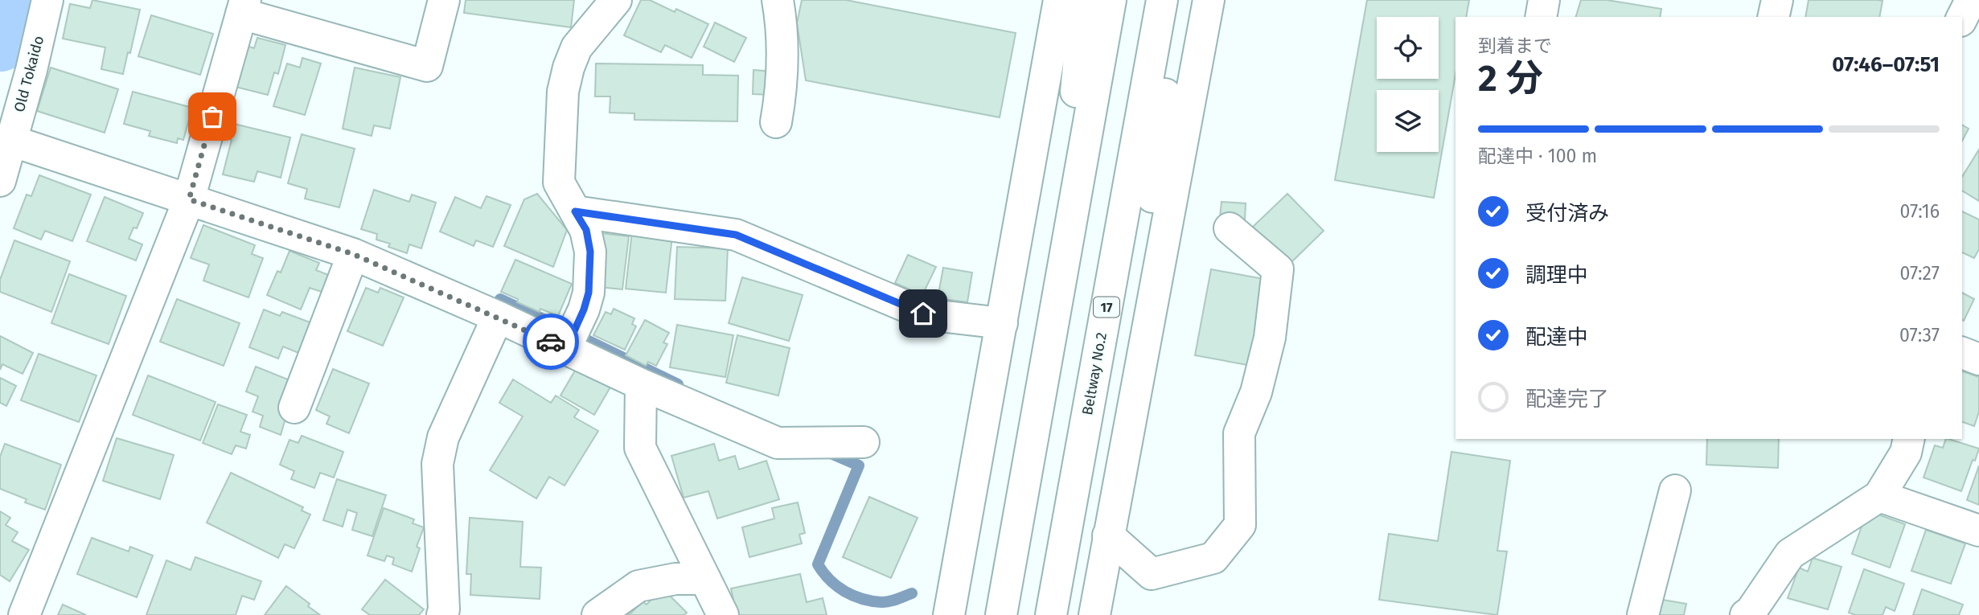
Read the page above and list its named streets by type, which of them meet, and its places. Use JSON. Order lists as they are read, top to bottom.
{
  "streets": {
    "street": ["Old Tokaido", "17", "Beltway No.2"]
  },
  "page": {
    "heading": ["2 分", "到着まで", "07:46–07:51"],
    "bar": "配達中 · 100 m",
    "list": [
      ["受付済み", "07:16"],
      ["調理中", "07:27"],
      ["配達中", "07:37"],
      "配達完了"
    ]
  }
}
